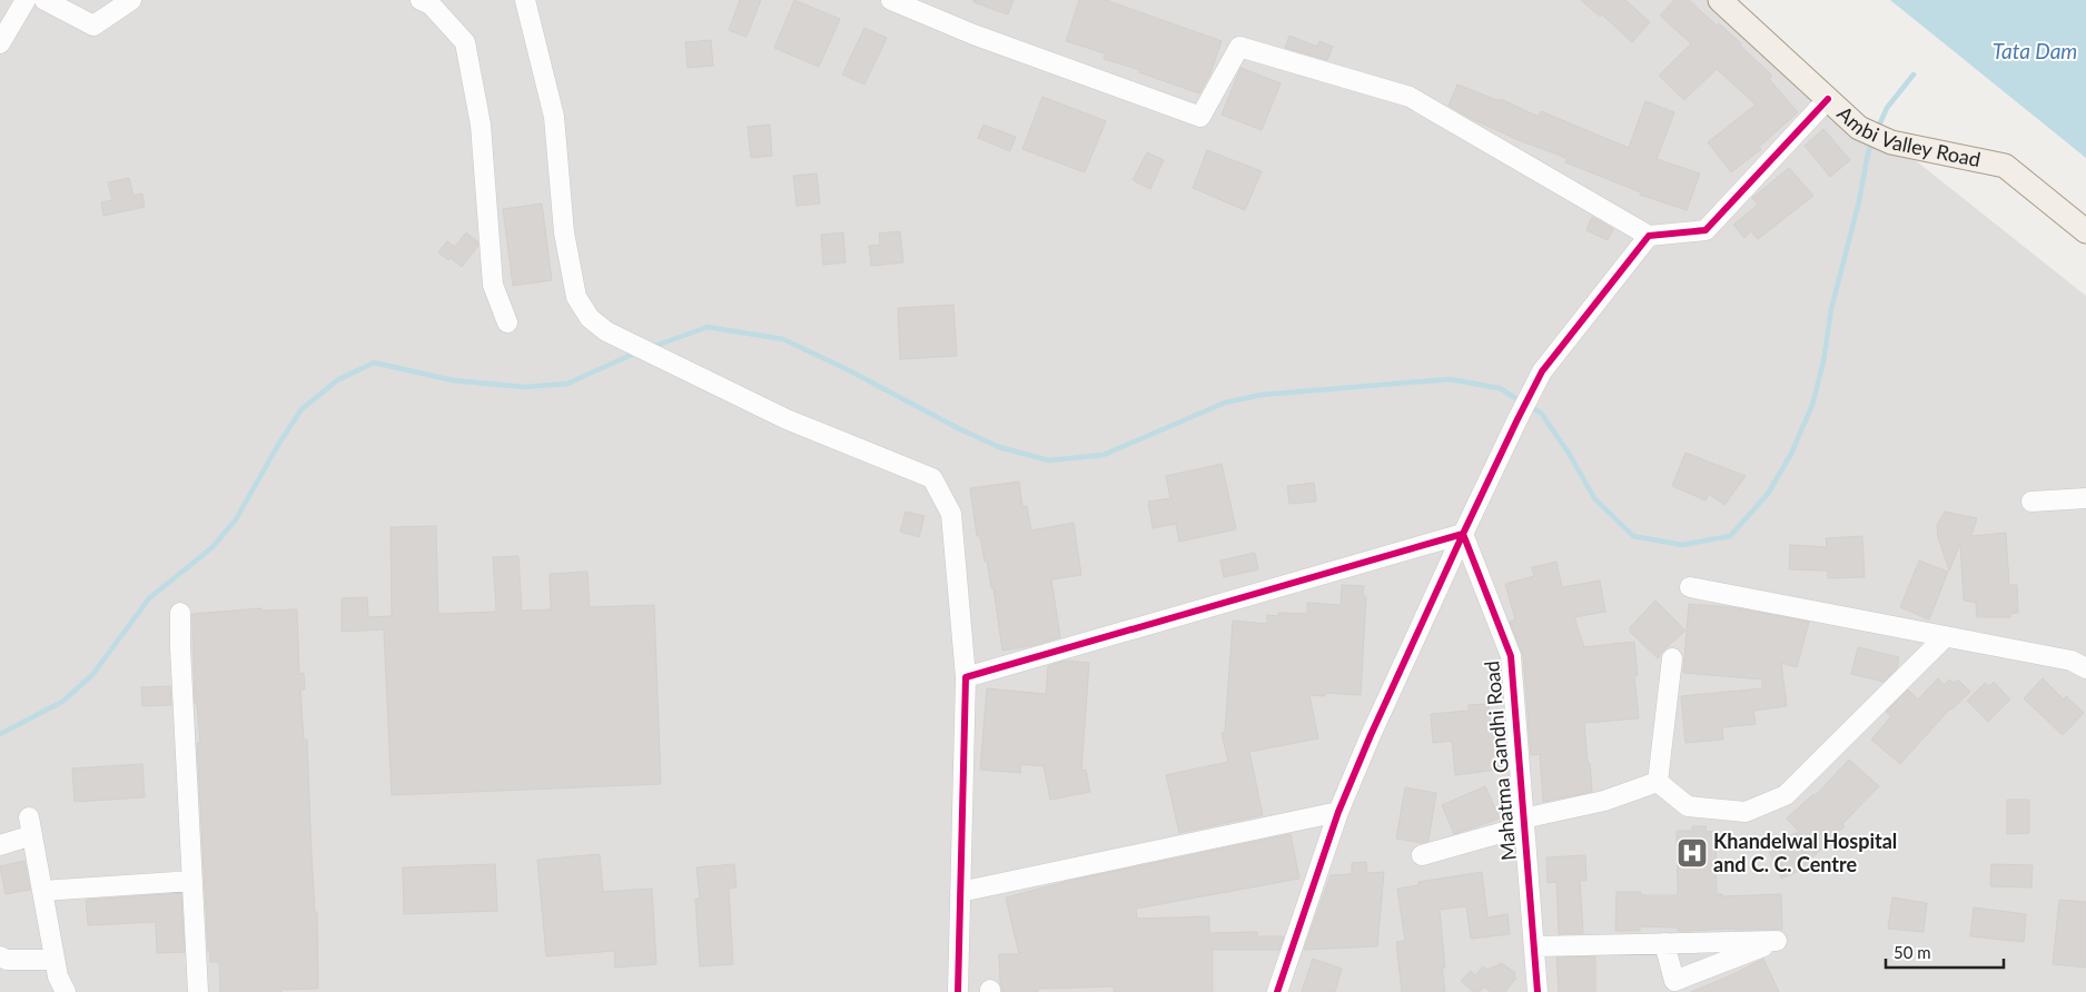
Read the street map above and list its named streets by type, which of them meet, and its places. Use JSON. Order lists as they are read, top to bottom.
{
  "streets": {
    "main road": ["Ambi Valley Road"],
    "street": ["Mahatma Gandhi Road"]
  },
  "water": ["Tata Dam"],
  "places": {
    "hospital": ["Khandelwal Hospital and C. C. Centre"]
  },
  "scale_bar": "50 m"
}
